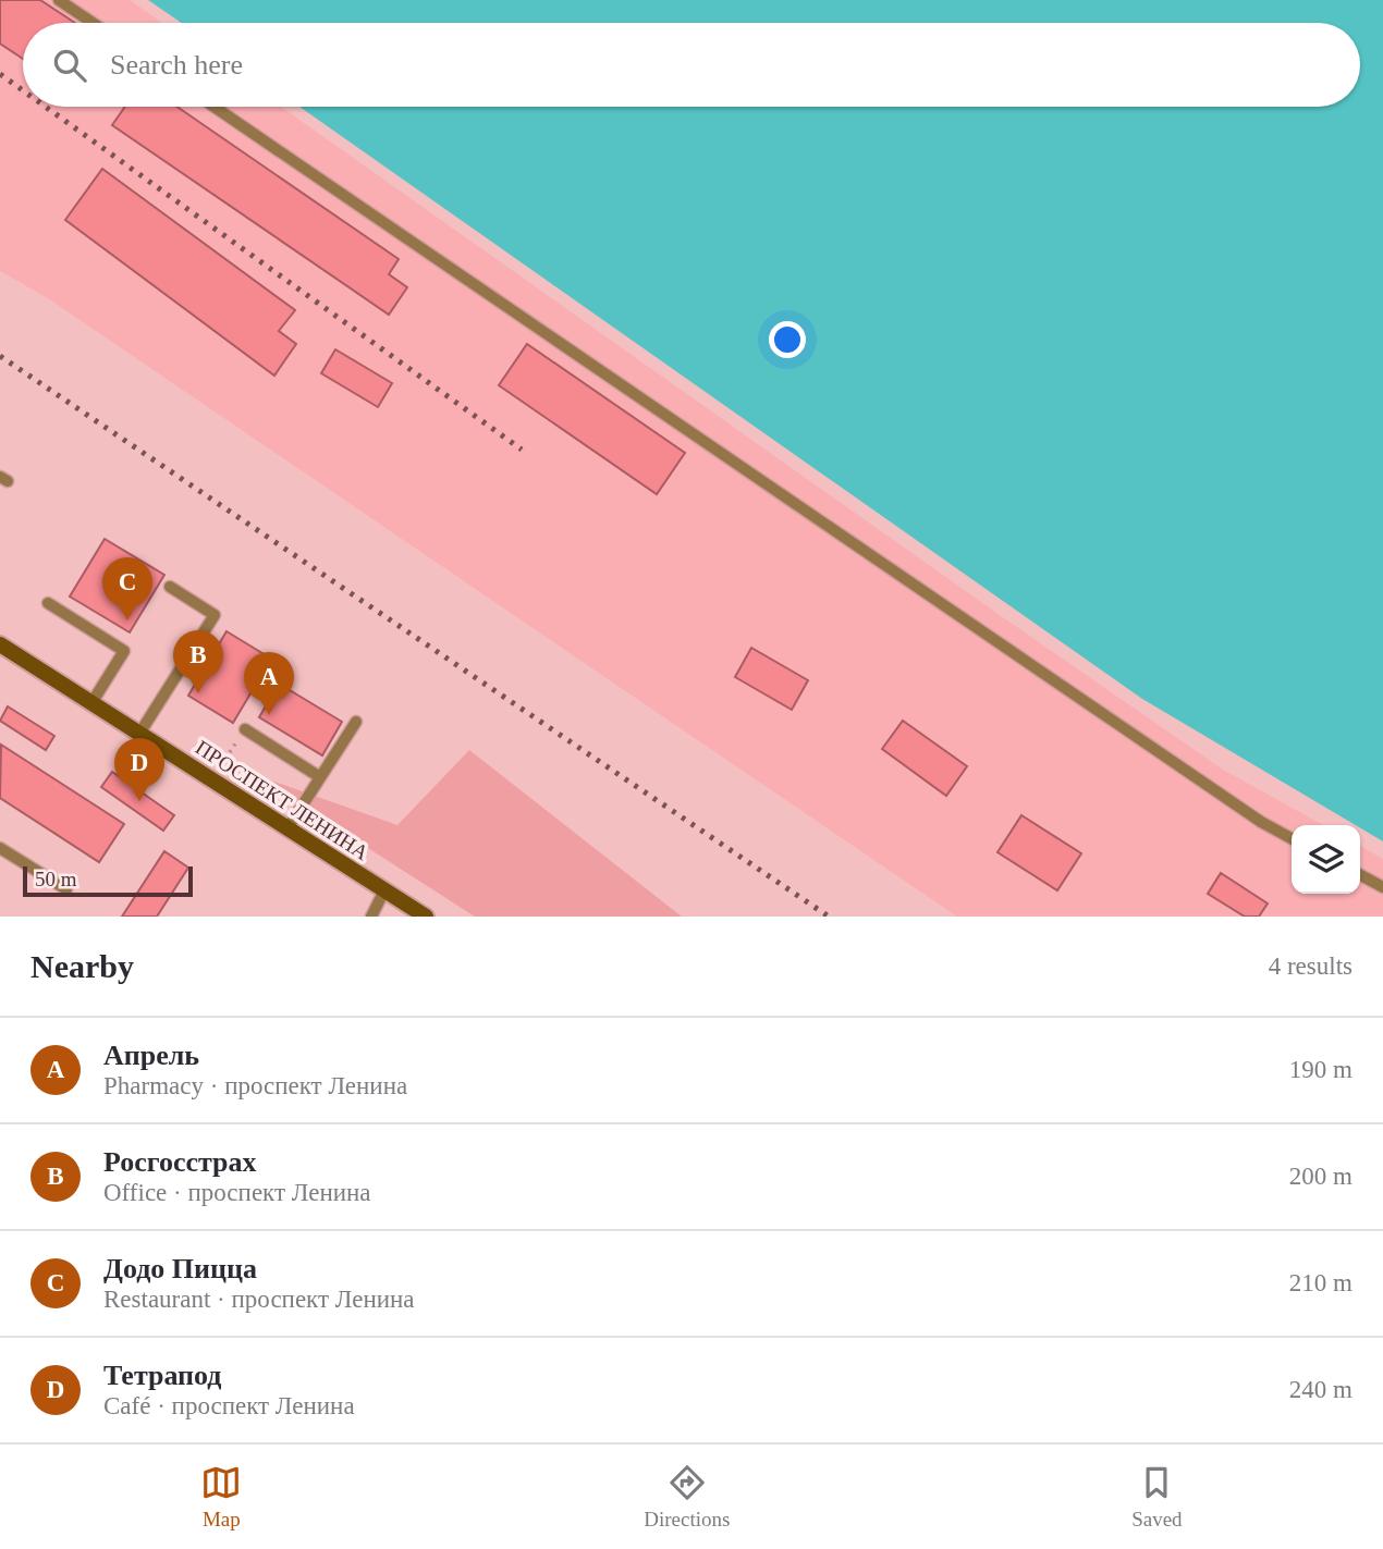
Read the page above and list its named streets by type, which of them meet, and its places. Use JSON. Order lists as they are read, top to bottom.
{
  "streets": {
    "main road": ["ПРОСПЕКТ ЛЕНИНА"]
  },
  "scale_bar": "50 m",
  "page": {
    "search": "Search here",
    "pins": [
      "C",
      "B",
      "A",
      "D"
    ],
    "scale": "50 m",
    "heading": ["Nearby", "4 results"],
    "list": [
      {
        "mark": "A",
        "name": "Апрель",
        "note": "Pharmacy · проспект Ленина",
        "value": "190 m"
      },
      {
        "mark": "B",
        "name": "Росгосстрах",
        "note": "Office · проспект Ленина",
        "value": "200 m"
      },
      {
        "mark": "C",
        "name": "Додо Пицца",
        "note": "Restaurant · проспект Ленина",
        "value": "210 m"
      },
      {
        "mark": "D",
        "name": "Тетрапод",
        "note": "Café · проспект Ленина",
        "value": "240 m"
      }
    ],
    "nav": ["Map", "Directions", "Saved"]
  }
}
